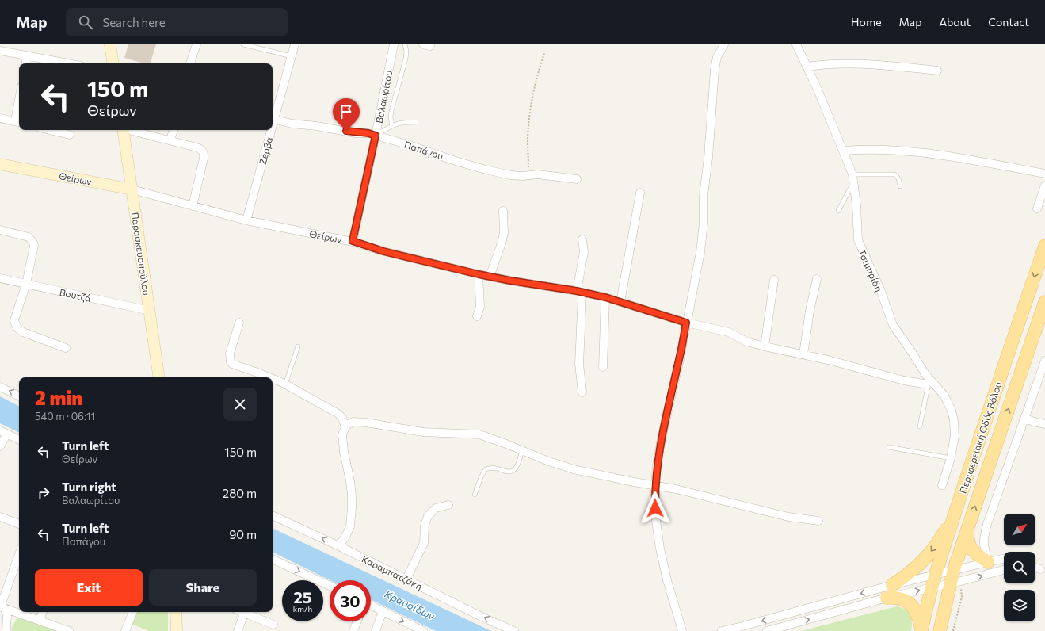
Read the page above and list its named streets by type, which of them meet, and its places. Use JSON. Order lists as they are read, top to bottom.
{
  "streets": {
    "main road": ["Περιφερειακή Οδός Βόλου"],
    "street": [
      "Βαλαωρίτου",
      "Παπάγου",
      "Ζέρβα",
      "Θείρων",
      "Παρασκευοπούλου",
      "Τσιμπρίδη",
      "Βουτζά",
      "Καραμπατζάκη"
    ]
  },
  "crossings": [
    ["Βαλαωρίτου", "Παπάγου"],
    ["Βαλαωρίτου", "Θείρων"],
    ["Παπάγου", "Ζέρβα"],
    ["Ζέρβα", "Θείρων"],
    ["Θείρων", "Παρασκευοπούλου"],
    ["Θείρων", "Τσιμπρίδη"],
    ["Παρασκευοπούλου", "Βουτζά"]
  ],
  "water": ["Κραυσίδων"],
  "north": "top right",
  "page": {
    "header": "Map",
    "search": "Search here",
    "nav": [
      "Home",
      "Map",
      "About",
      "Contact"
    ],
    "turn": ["150 m", "Θείρων"],
    "heading": ["2 min", "540 m · 06:11"],
    "list": [
      {
        "name": "Turn left",
        "note": "Θείρων",
        "value": "150 m"
      },
      {
        "name": "Turn right",
        "note": "Βαλαωρίτου",
        "value": "280 m"
      },
      {
        "name": "Turn left",
        "note": "Παπάγου",
        "value": "90 m"
      }
    ],
    "buttons": ["Exit", "Share"],
    "speed": "25 km/h",
    "limit": "30"
  }
}
